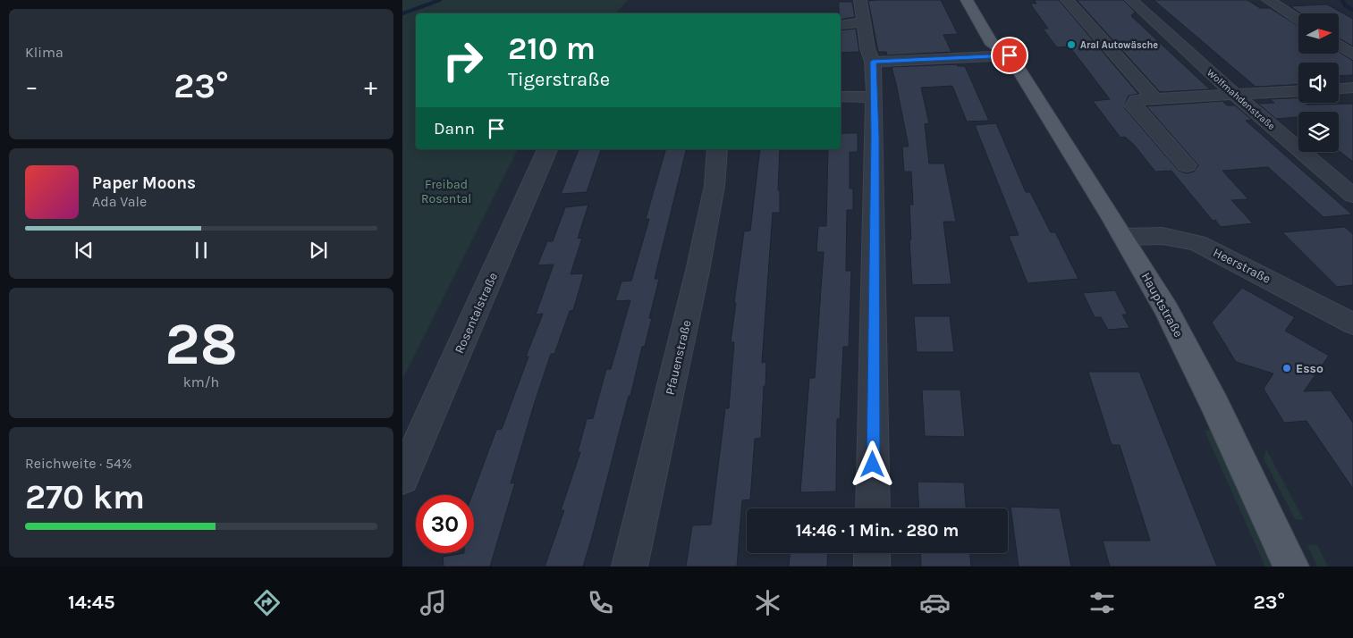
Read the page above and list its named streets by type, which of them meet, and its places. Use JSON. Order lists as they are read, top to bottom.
{
  "streets": {
    "main road": ["Hauptstraße"],
    "street": [
      "Wolfmahdenstraße",
      "Heerstraße",
      "Rosentalstraße",
      "Pfauenstraße"
    ]
  },
  "crossings": [
    ["Heerstraße", "Hauptstraße"]
  ],
  "parks": ["Freibad Rosental"],
  "places": ["Aral Autowäsche", "Esso"],
  "north": "right",
  "page": {
    "tile": [
      "Klima",
      ["28", "km/h"],
      ["Reichweite · 54%", "270 km"]
    ],
    "turn": ["210 m", "Tigerstraße"],
    "heat": ["−", "23°", "+"],
    "then": "Dann",
    "song": ["Paper Moons", "Ada Vale"],
    "limit": "30",
    "trip": "14:46 · 1 Min. · 280 m",
    "tabs": ["14:45", "23°"]
  }
}
